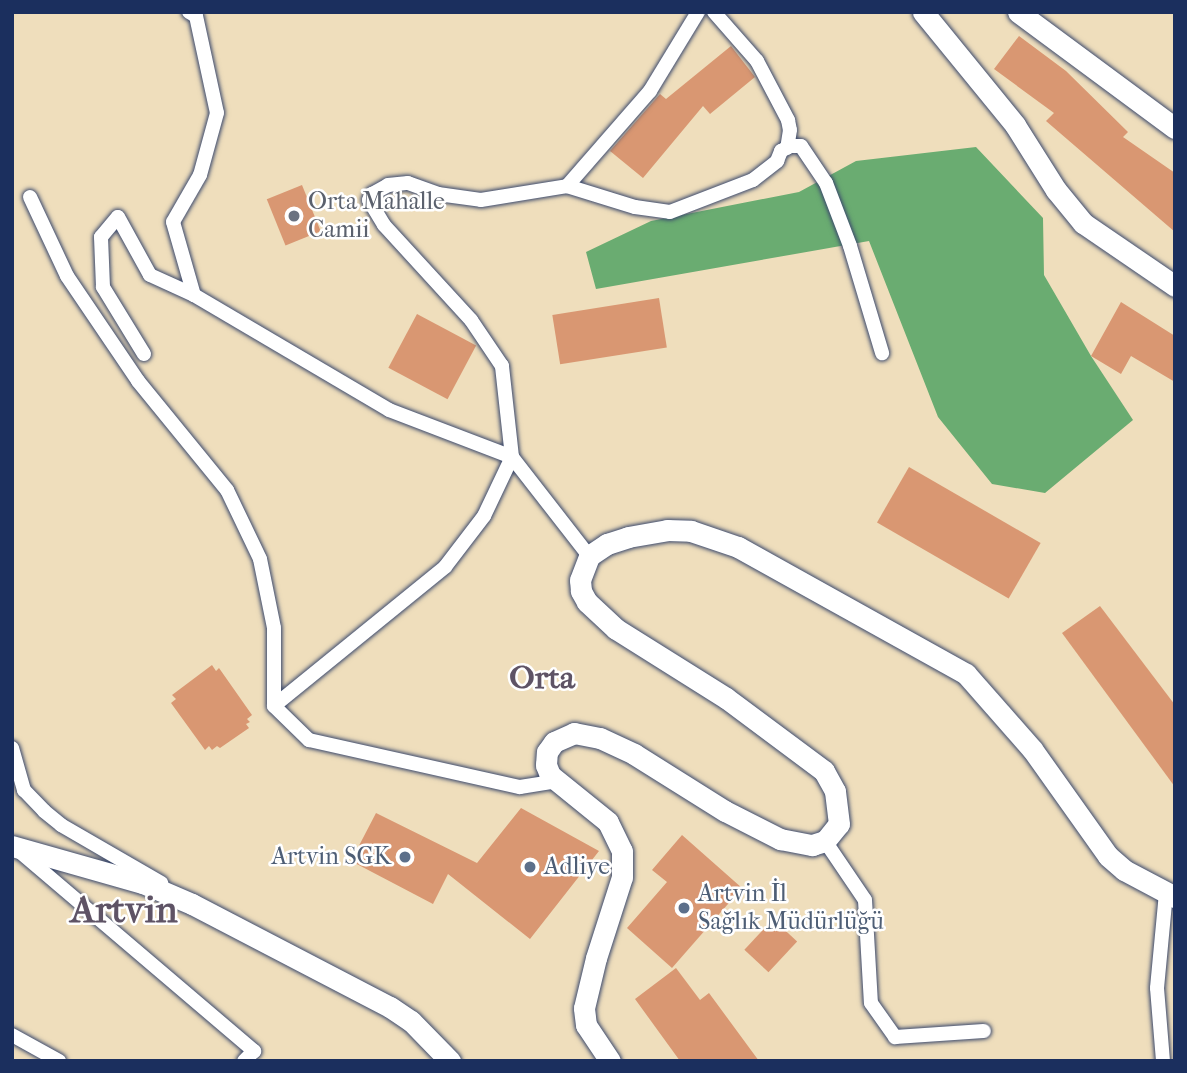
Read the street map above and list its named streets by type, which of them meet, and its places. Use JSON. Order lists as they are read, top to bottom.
{
  "districts": ["Orta", "Artvin"],
  "places": [
    "Orta Mahalle Camii",
    "Artvin SGK",
    "Adliye",
    "Artvin İl Sağlık Müdürlüğü"
  ]
}
